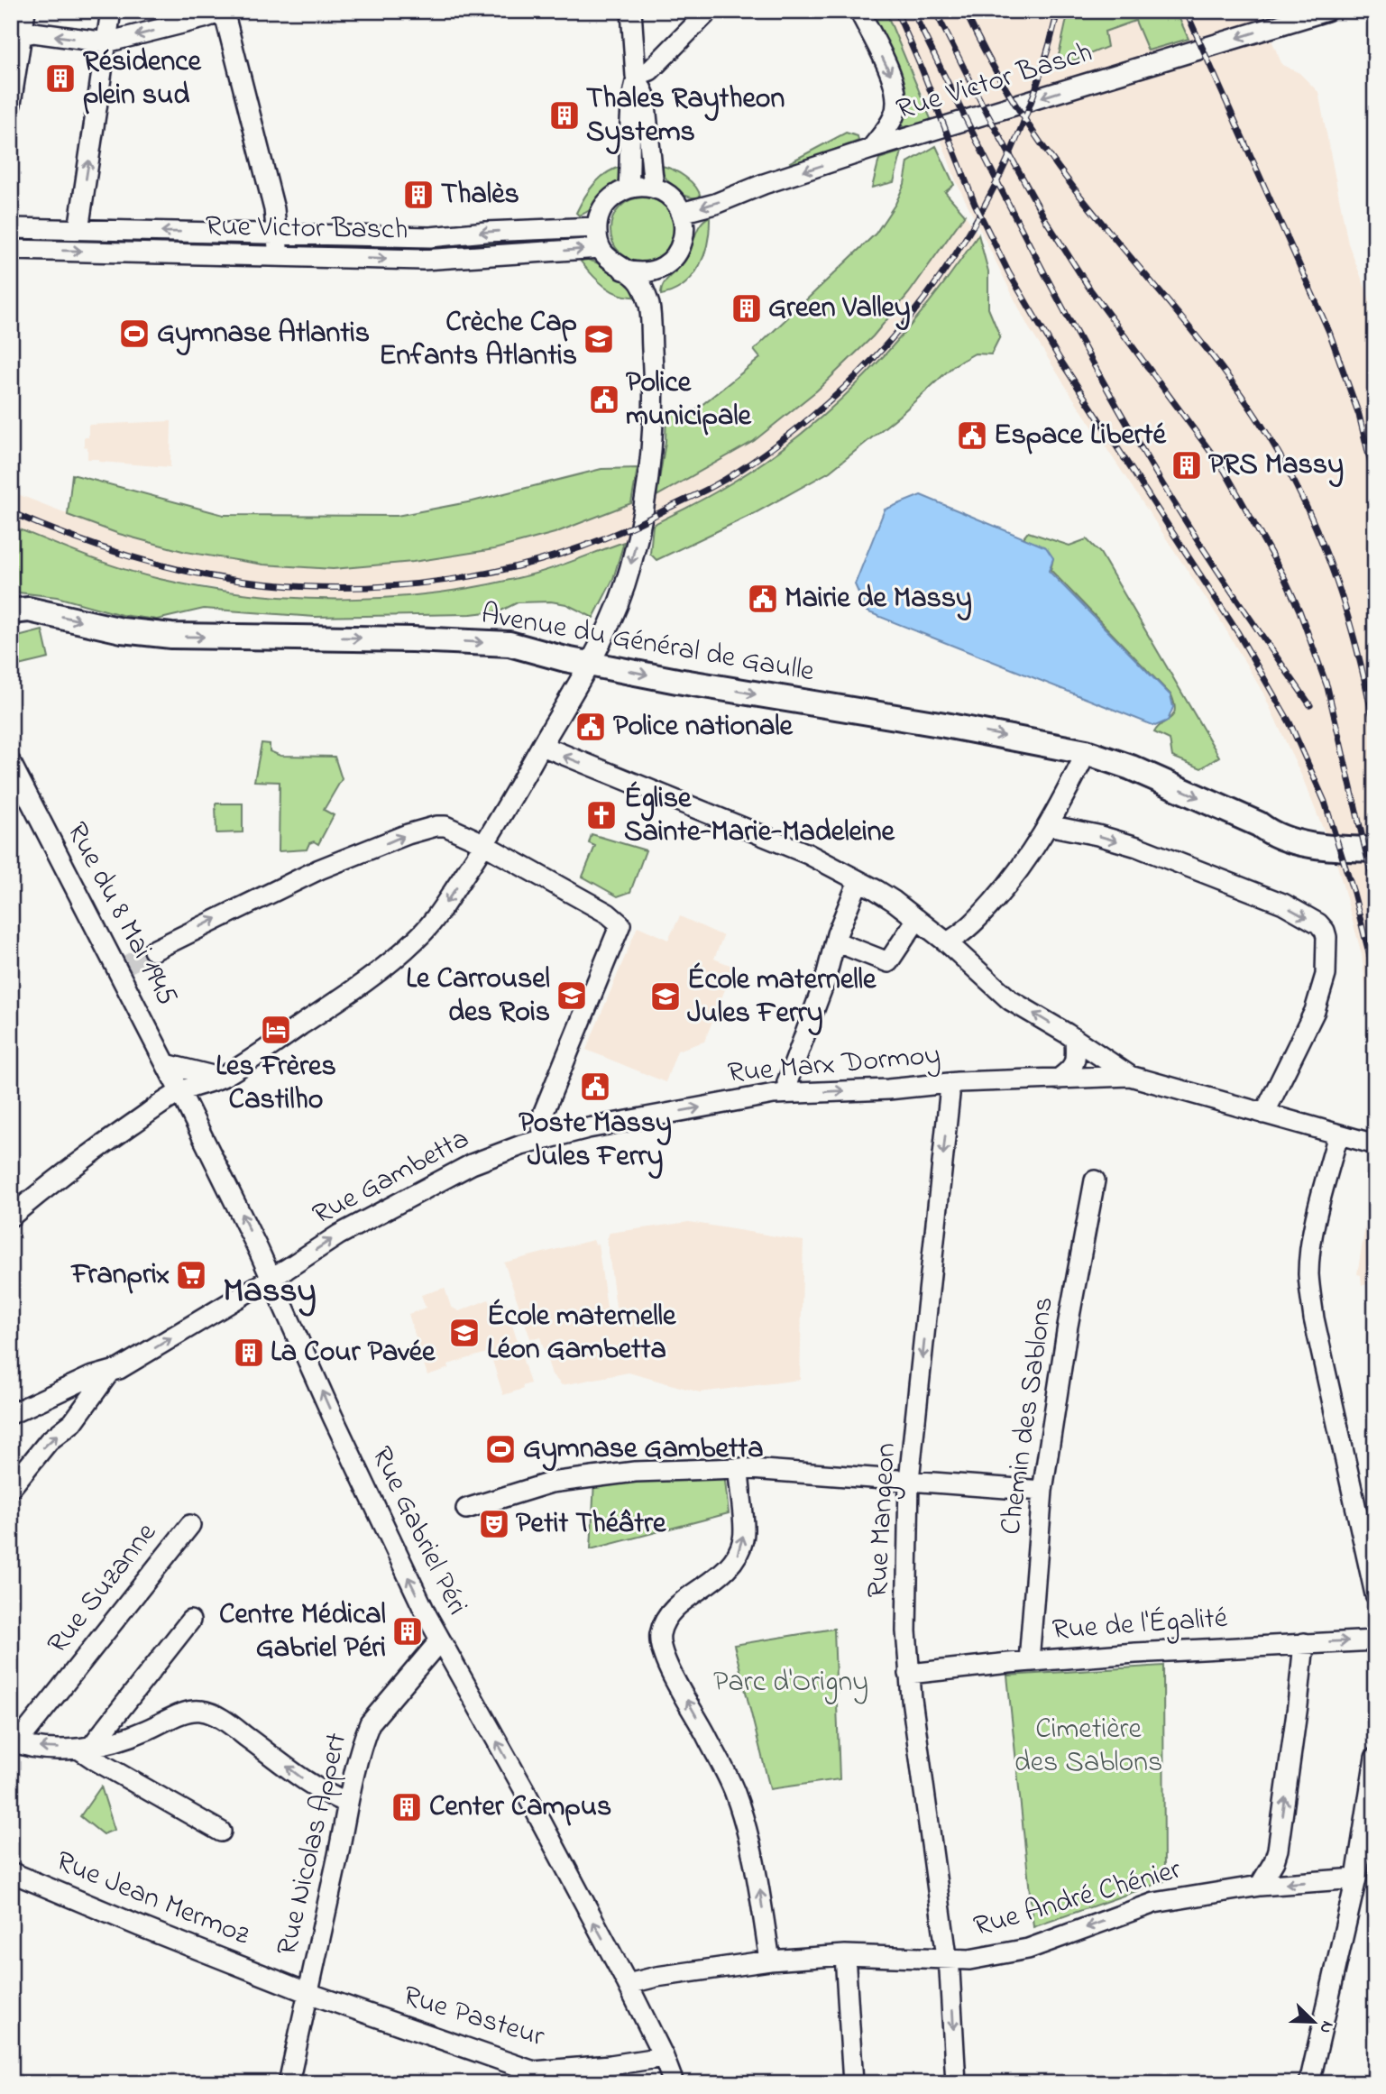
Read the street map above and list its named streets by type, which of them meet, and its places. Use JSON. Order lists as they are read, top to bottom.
{
  "streets": {
    "main road": ["Avenue du Général de Gaulle"],
    "street": [
      "Rue Victor Basch",
      "Rue du 8 Mai 1945",
      "Rue Marx Dormoy",
      "Rue Gambetta",
      "Chemin des Sablons",
      "Rue Mangeon",
      "Rue Gabriel Péri",
      "Rue Suzanne",
      "Rue de l'Égalité",
      "Rue Nicolas Appert",
      "Rue Jean Mermoz",
      "Rue André Chénier",
      "Rue Pasteur"
    ]
  },
  "crossings": [
    ["Rue du 8 Mai 1945", "Rue Gabriel Péri"],
    ["Rue Marx Dormoy", "Rue Gambetta"],
    ["Rue Marx Dormoy", "Rue Mangeon"],
    ["Rue Gambetta", "Rue Gabriel Péri"],
    ["Chemin des Sablons", "Rue de l'Égalité"],
    ["Rue Mangeon", "Rue de l'Égalité"],
    ["Rue Mangeon", "Rue André Chénier"],
    ["Rue Gabriel Péri", "Rue Nicolas Appert"],
    ["Rue Gabriel Péri", "Rue André Chénier"],
    ["Rue Gabriel Péri", "Rue Pasteur"],
    ["Rue Nicolas Appert", "Rue Jean Mermoz"],
    ["Rue Nicolas Appert", "Rue Pasteur"],
    ["Rue Jean Mermoz", "Rue Pasteur"]
  ],
  "one_way": [
    "Avenue du Général de Gaulle",
    "Rue Marx Dormoy",
    "Rue Gambetta",
    "Rue Mangeon",
    "Rue Gabriel Péri",
    "Rue André Chénier"
  ],
  "districts": ["Massy"],
  "parks": ["Parc d'Origny", "Cimetière des Sablons"],
  "places": {
    "building": [
      "Résidence plein sud",
      "Thales Raytheon Systems",
      "Thalès",
      "Green Valley",
      "PRS Massy",
      "La Cour Pavée",
      "Centre Médical Gabriel Péri",
      "Center Campus"
    ],
    "sports": ["Gymnase Atlantis", "Gymnase Gambetta"],
    "school or university": [
      "Crèche Cap Enfants Atlantis",
      "Le Carrousel des Rois",
      "École maternelle Jules Ferry",
      "École maternelle Léon Gambetta"
    ],
    "public building": [
      "Police municipale",
      "Espace Liberté",
      "Mairie de Massy",
      "Police nationale",
      "Poste Massy Jules Ferry"
    ],
    "church": ["Église Sainte-Marie-Madeleine"],
    "hotel": ["Les Frères Castilho"],
    "supermarket": ["Franprix"],
    "theatre": ["Petit Théâtre"]
  },
  "north": "bottom right"
}
